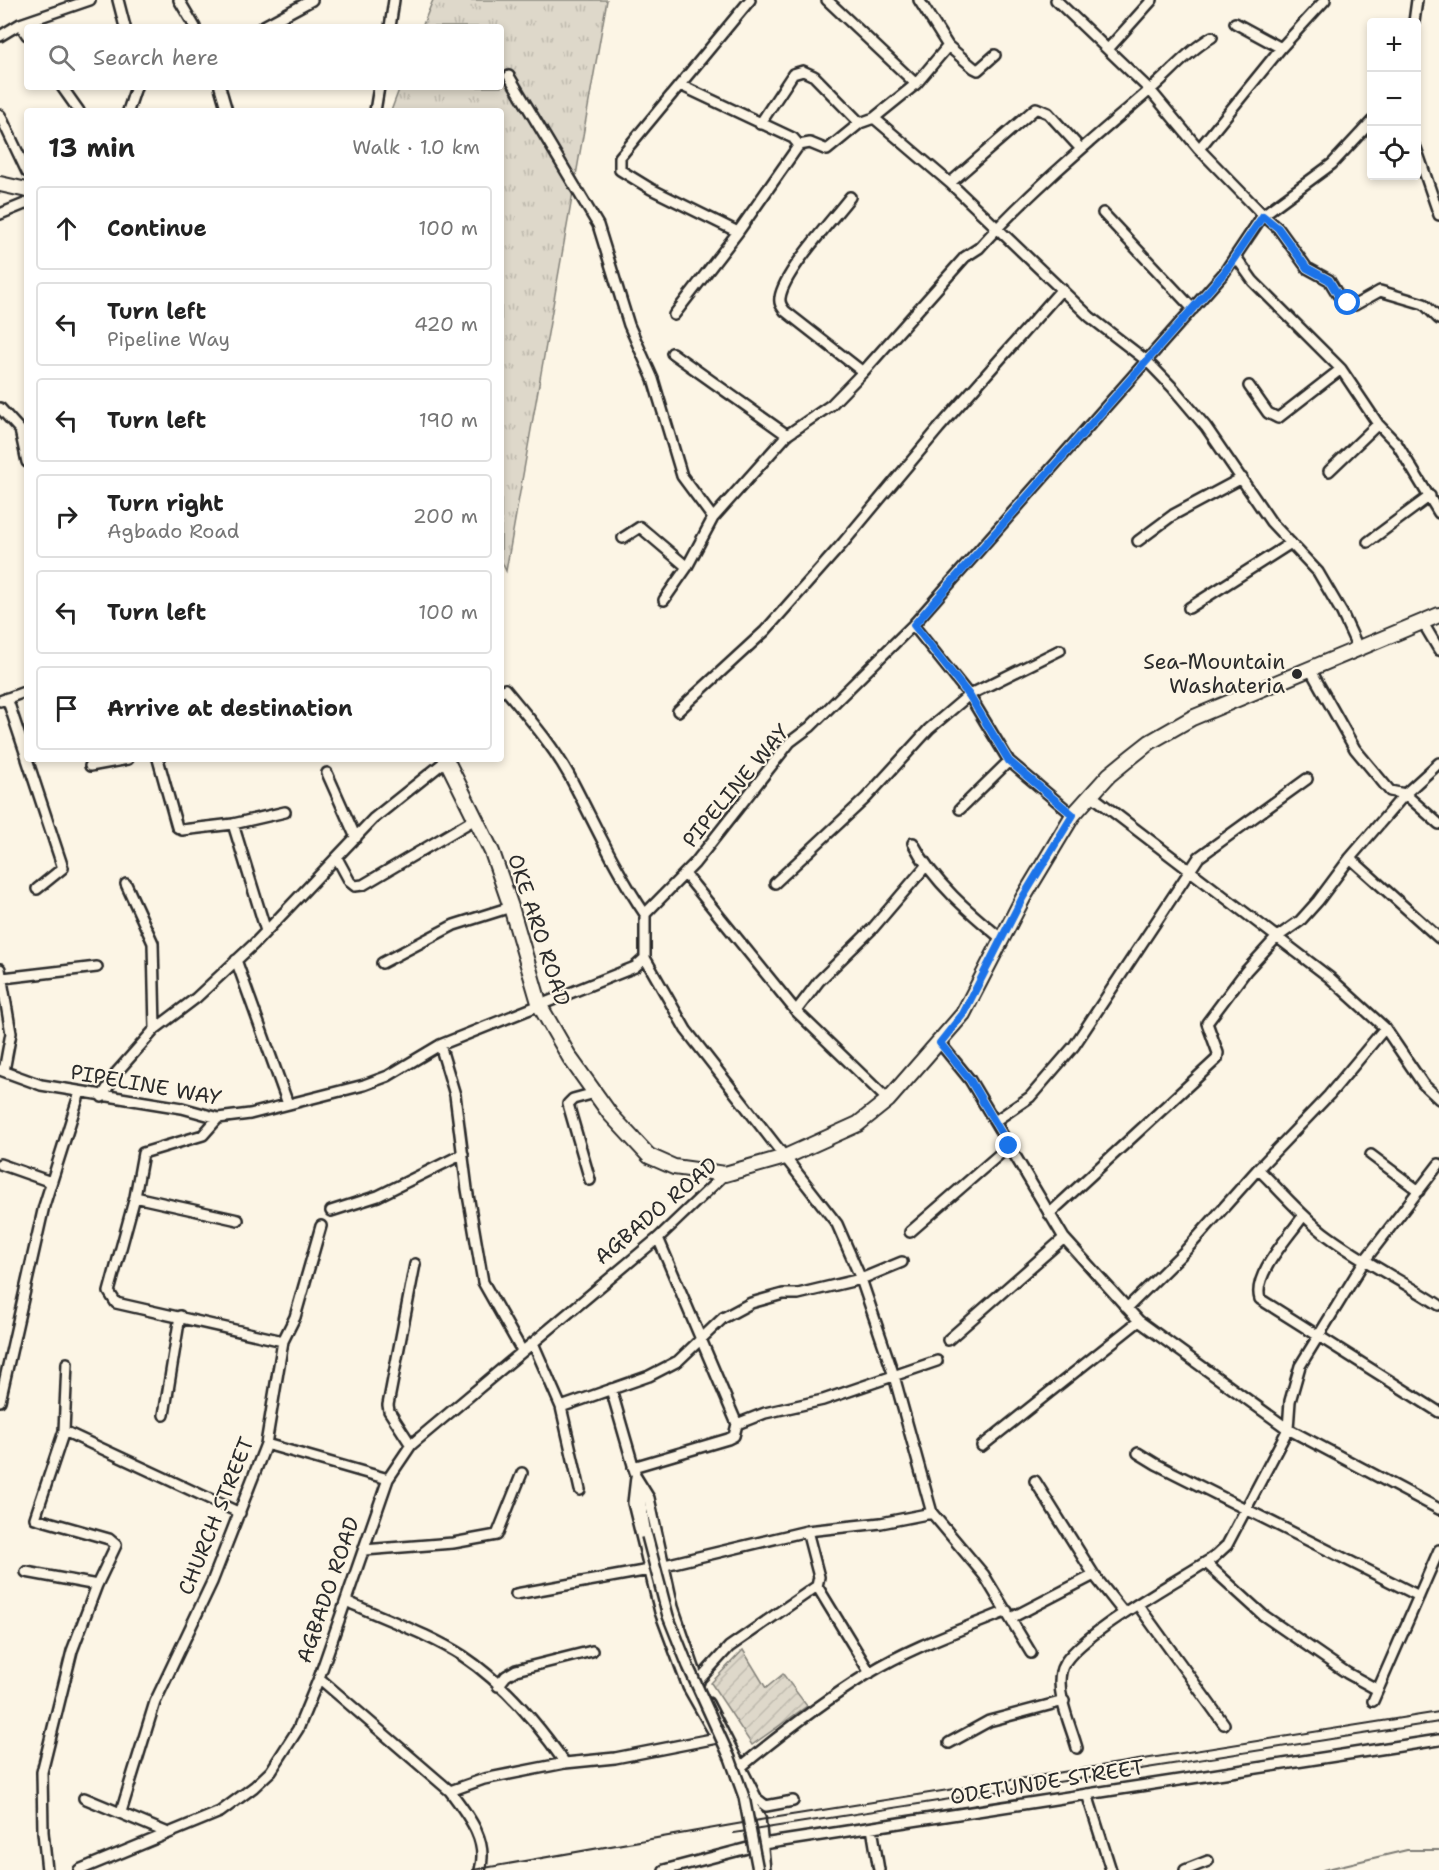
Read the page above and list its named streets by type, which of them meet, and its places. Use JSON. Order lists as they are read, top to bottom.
{
  "streets": {
    "main road": ["OKE ARO ROAD", "AGBADO ROAD"],
    "street": ["PIPELINE WAY", "CHURCH STREET", "ODETUNDE STREET"]
  },
  "crossings": [
    ["PIPELINE WAY", "OKE ARO ROAD"],
    ["OKE ARO ROAD", "AGBADO ROAD"]
  ],
  "places": ["Sea-Mountain Washateria"],
  "page": {
    "map_buttons": ["+", "−"],
    "search": "Search here",
    "heading": ["13 min", "Walk · 1.0 km"],
    "list": [
      ["Continue", "100 m"],
      ["Turn left", "Pipeline Way", "420 m"],
      ["Turn left", "190 m"],
      ["Turn right", "Agbado Road", "200 m"],
      ["Turn left", "100 m"],
      "Arrive at destination"
    ]
  }
}
